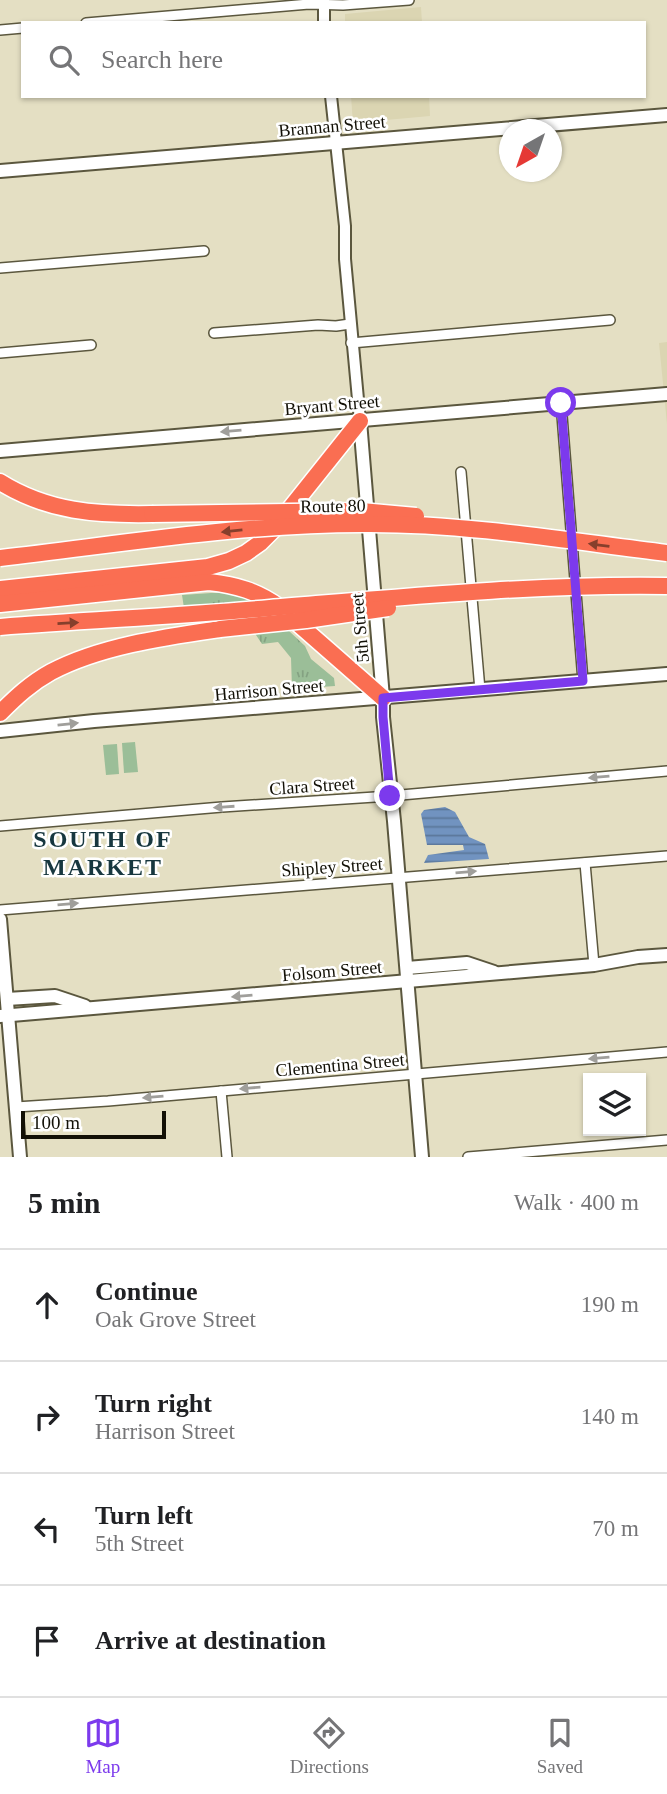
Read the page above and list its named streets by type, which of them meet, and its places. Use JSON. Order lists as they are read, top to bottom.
{
  "streets": {
    "highway": ["Route 80"],
    "main road": [
      "Brannan Street",
      "Bryant Street",
      "5th Street",
      "Harrison Street",
      "Folsom Street"
    ],
    "street": ["Clara Street", "Shipley Street", "Clementina Street"]
  },
  "crossings": [
    ["Brannan Street", "5th Street"],
    ["Bryant Street", "5th Street"],
    ["5th Street", "Harrison Street"],
    ["5th Street", "Clara Street"],
    ["5th Street", "Shipley Street"],
    ["5th Street", "Folsom Street"],
    ["5th Street", "Clementina Street"]
  ],
  "one_way": [
    "Bryant Street",
    "Harrison Street",
    "Clara Street",
    "Shipley Street",
    "Folsom Street",
    "Clementina Street"
  ],
  "districts": ["SOUTH OF MARKET"],
  "scale_bar": "100 m",
  "north": "bottom left",
  "page": {
    "search": "Search here",
    "scale": "100 m",
    "heading": ["5 min", "Walk · 400 m"],
    "list": [
      ["Continue", "Oak Grove Street", "190 m"],
      ["Turn right", "Harrison Street", "140 m"],
      ["Turn left", "5th Street", "70 m"],
      "Arrive at destination"
    ],
    "nav": ["Map", "Directions", "Saved"]
  }
}
